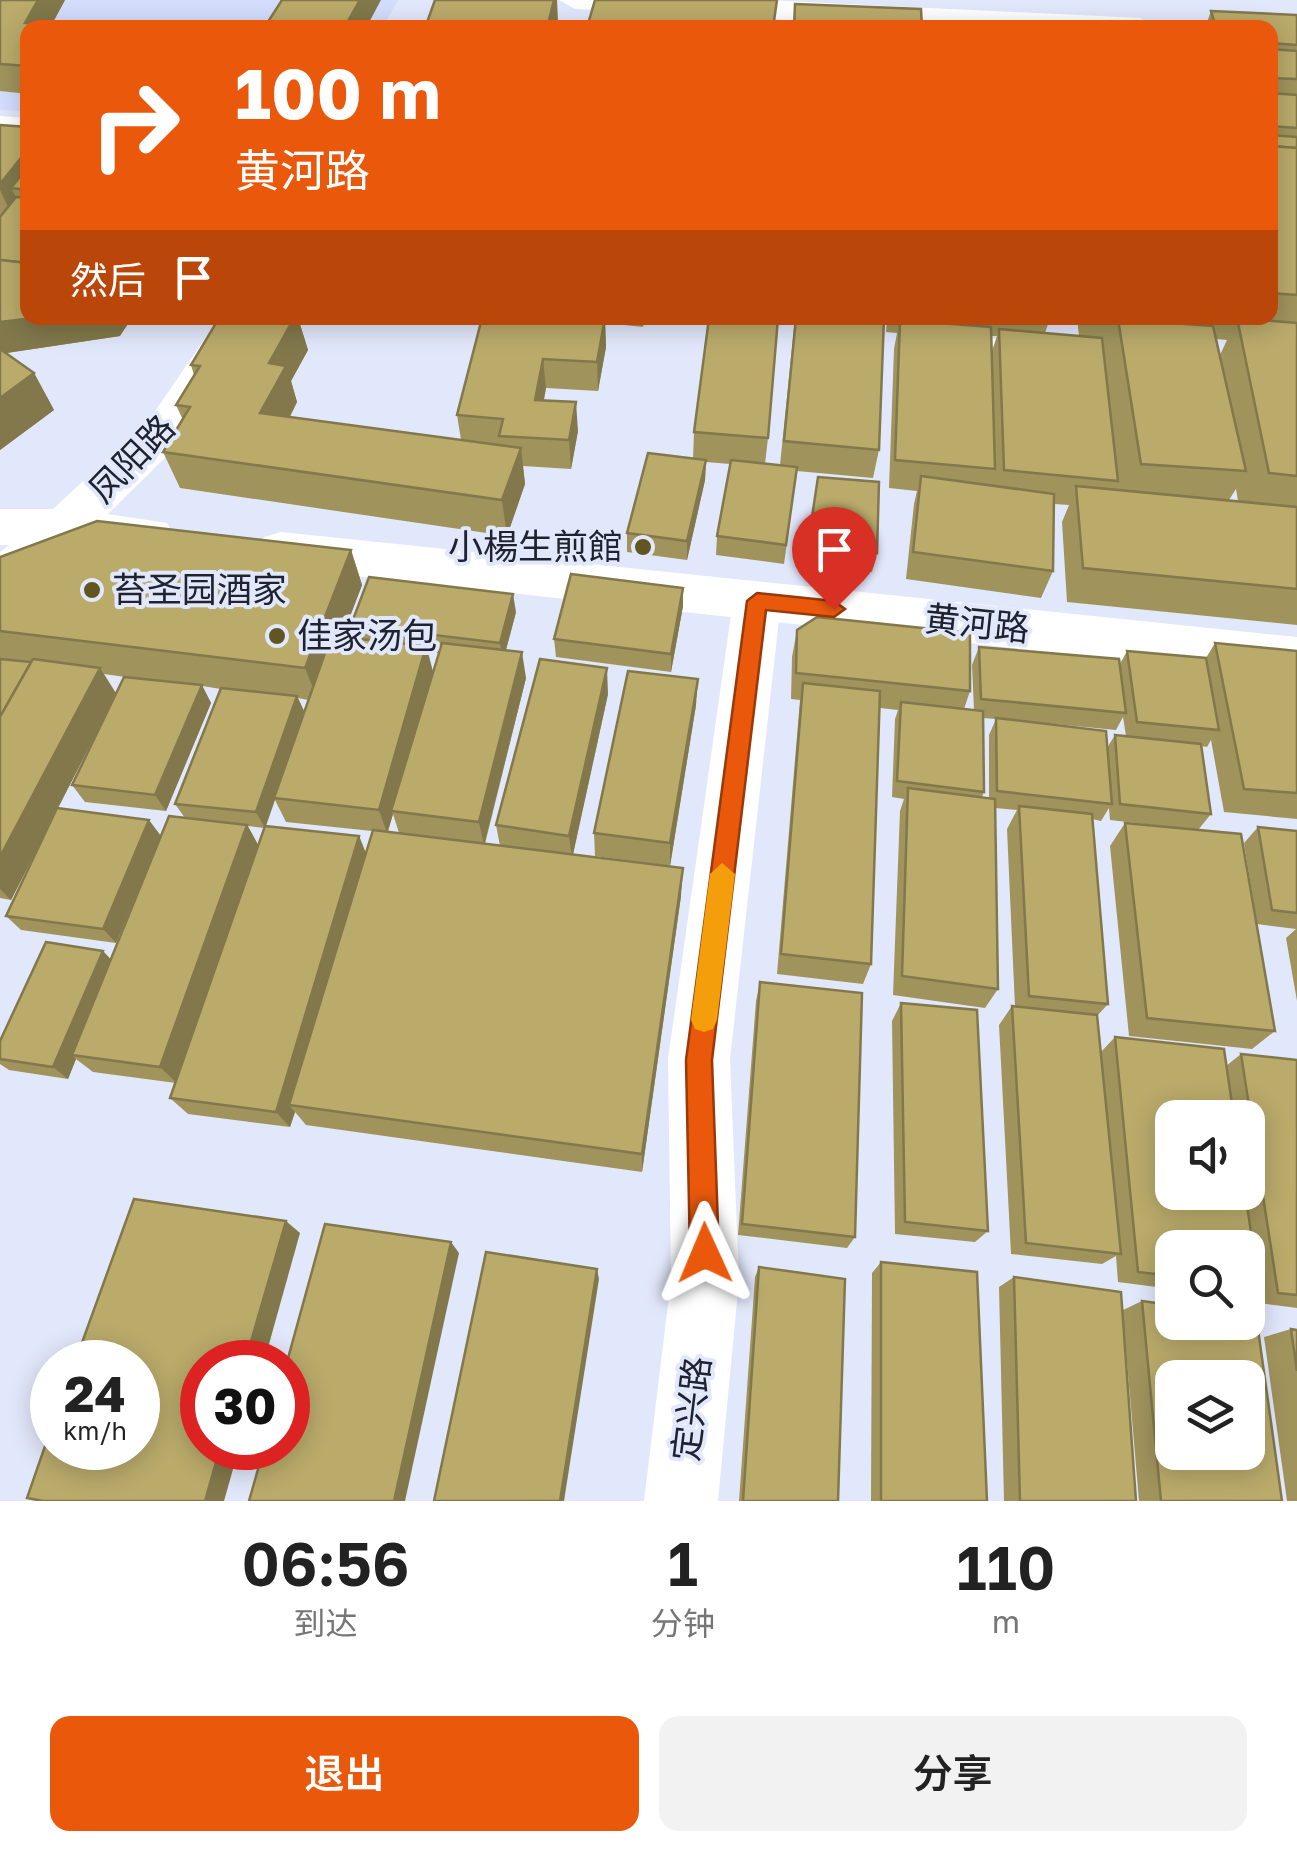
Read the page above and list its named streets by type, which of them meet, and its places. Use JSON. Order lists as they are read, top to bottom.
{
  "streets": {
    "street": ["凤阳路", "黄河路", "定兴路"]
  },
  "crossings": [
    ["凤阳路", "黄河路"],
    ["黄河路", "定兴路"]
  ],
  "places": ["小楊生煎館", "苔圣园酒家", "佳家汤包"],
  "page": {
    "turn": ["100 m", "黄河路"],
    "then": "然后",
    "speed": "24 km/h",
    "limit": "30",
    "eta": [
      "06:56",
      "到达",
      "1",
      "分钟",
      "110",
      "m"
    ],
    "buttons": ["退出", "分享"]
  }
}
